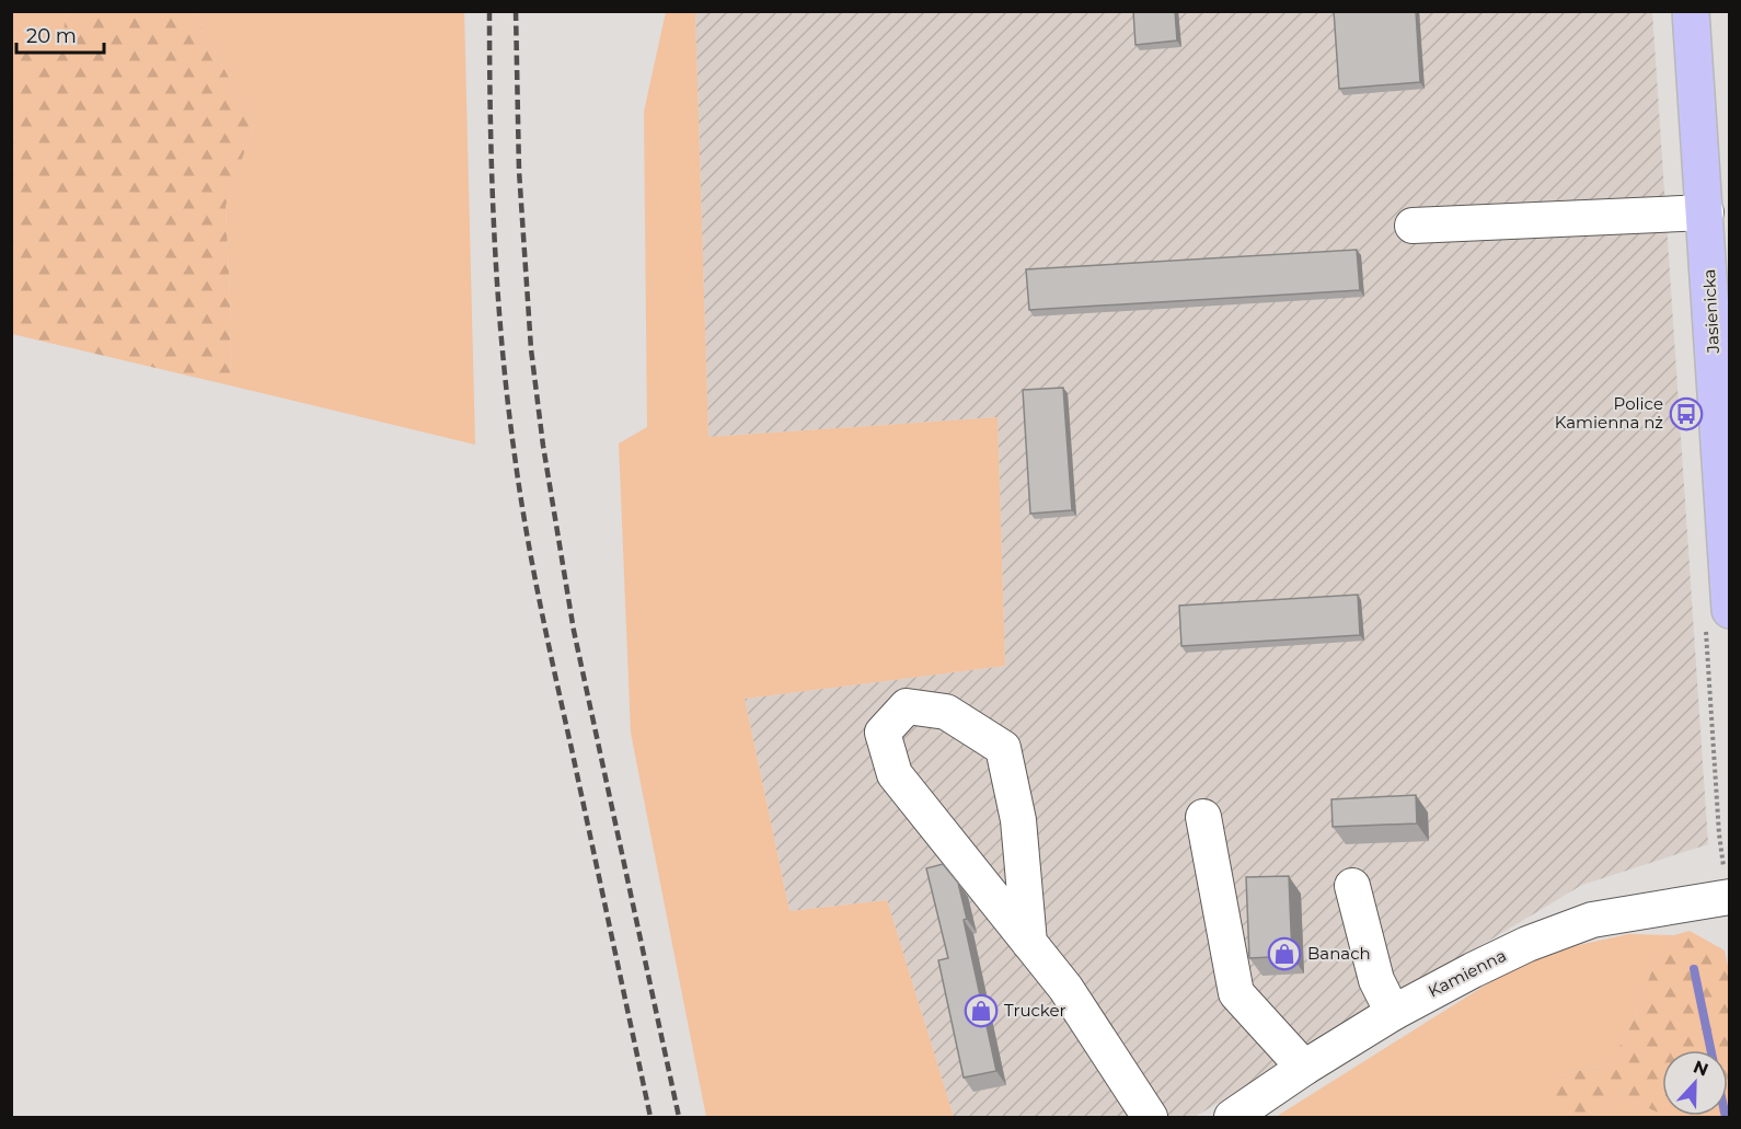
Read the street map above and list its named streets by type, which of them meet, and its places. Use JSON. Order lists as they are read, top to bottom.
{
  "streets": {
    "main road": ["Jasienicka"],
    "street": ["Kamienna"]
  },
  "places": {
    "bus stop": ["Police Kamienna nż"],
    "shop": ["Banach", "Trucker"]
  },
  "scale_bar": "20 m",
  "north": "top"
}
